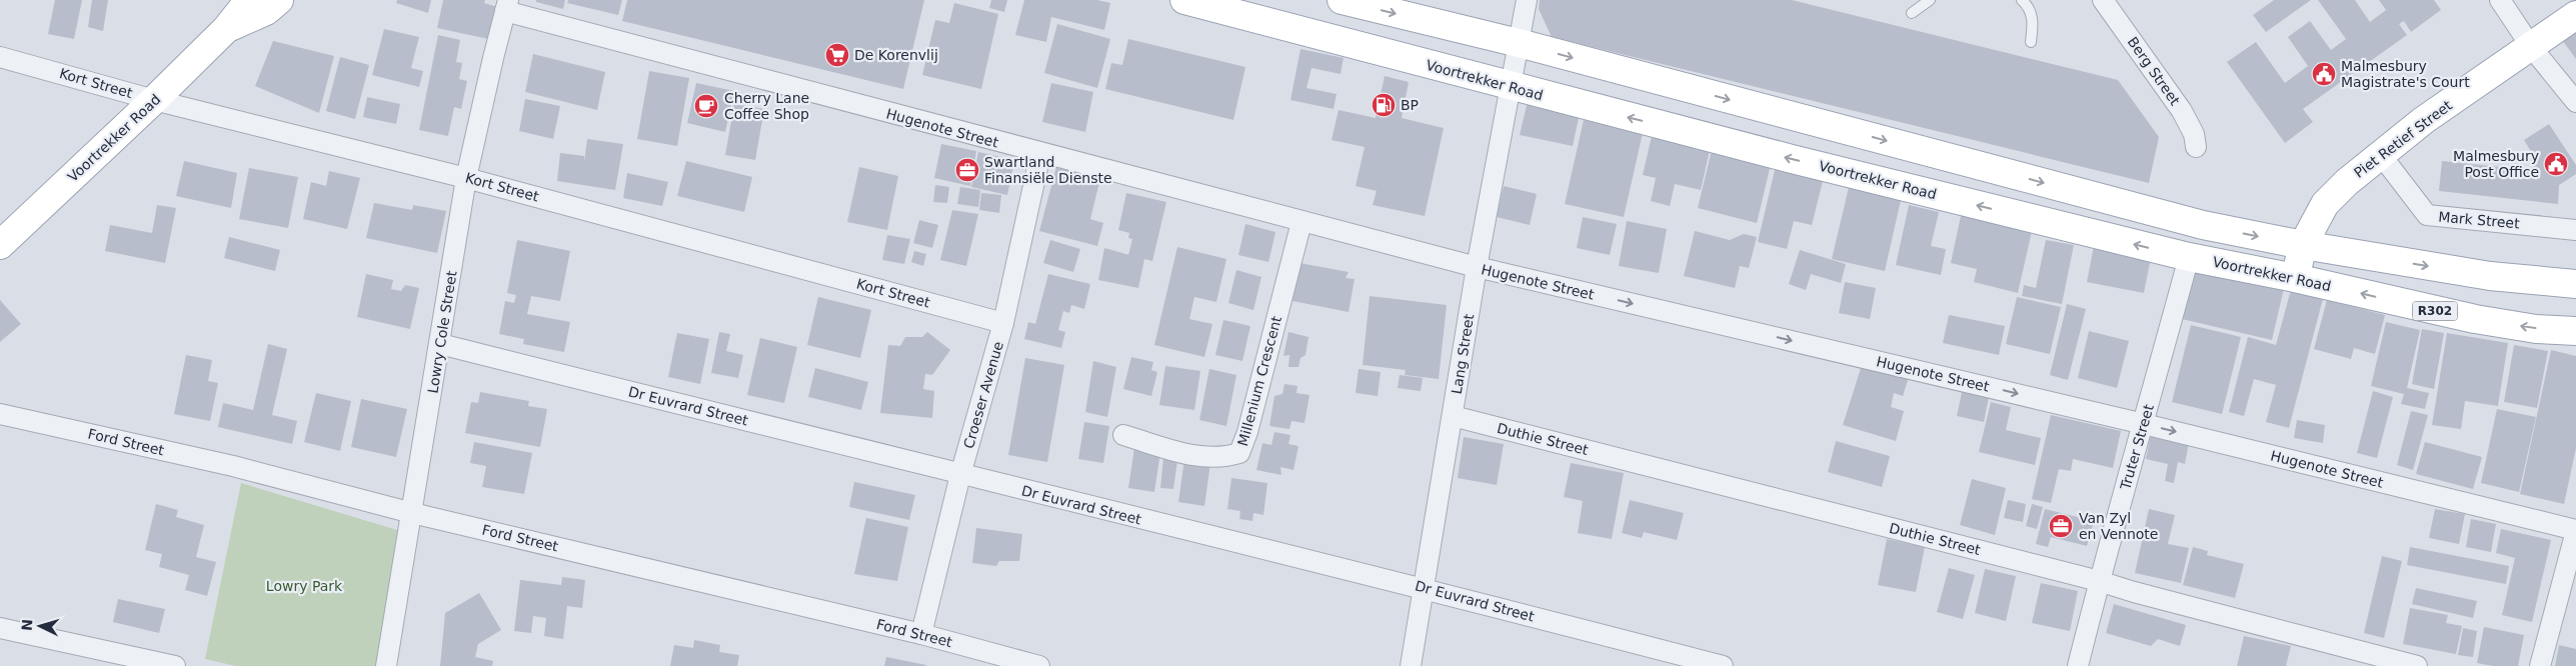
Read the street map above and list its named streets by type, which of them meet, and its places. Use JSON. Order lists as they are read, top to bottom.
{
  "streets": {
    "main road": ["Voortrekker Road", "Piet Retief Street", "R302"],
    "street": [
      "Berg Street",
      "Kort Street",
      "Hugenote Street",
      "Mark Street",
      "Lowry Cole Street",
      "Lang Street",
      "Millenium Crescent",
      "Croeser Avenue",
      "Dr Euvrard Street",
      "Duthie Street",
      "Ford Street",
      "Truter Street"
    ]
  },
  "crossings": [
    ["Voortrekker Road", "Kort Street"],
    ["Voortrekker Road", "Piet Retief Street"],
    ["Voortrekker Road", "Lang Street"],
    ["Voortrekker Road", "Truter Street"],
    ["Kort Street", "Lowry Cole Street"],
    ["Kort Street", "Croeser Avenue"],
    ["Hugenote Street", "Lowry Cole Street"],
    ["Hugenote Street", "Lang Street"],
    ["Hugenote Street", "Millenium Crescent"],
    ["Hugenote Street", "Croeser Avenue"],
    ["Hugenote Street", "Truter Street"],
    ["Piet Retief Street", "Mark Street"],
    ["Lowry Cole Street", "Dr Euvrard Street"],
    ["Lowry Cole Street", "Ford Street"],
    ["Lang Street", "Dr Euvrard Street"],
    ["Lang Street", "Duthie Street"],
    ["Croeser Avenue", "Dr Euvrard Street"],
    ["Croeser Avenue", "Ford Street"],
    ["Duthie Street", "Truter Street"]
  ],
  "one_way": ["Hugenote Street"],
  "parks": ["Lowry Park"],
  "places": {
    "supermarket": ["De Korenvlij"],
    "public building": ["Malmesbury Magistrate's Court", "Malmesbury Post Office"],
    "fuel station": ["BP"],
    "cafe": ["Cherry Lane Coffee Shop"],
    "office": ["Swartland Finansiële Dienste", "Van Zyl en Vennote"]
  },
  "north": "left"
}
